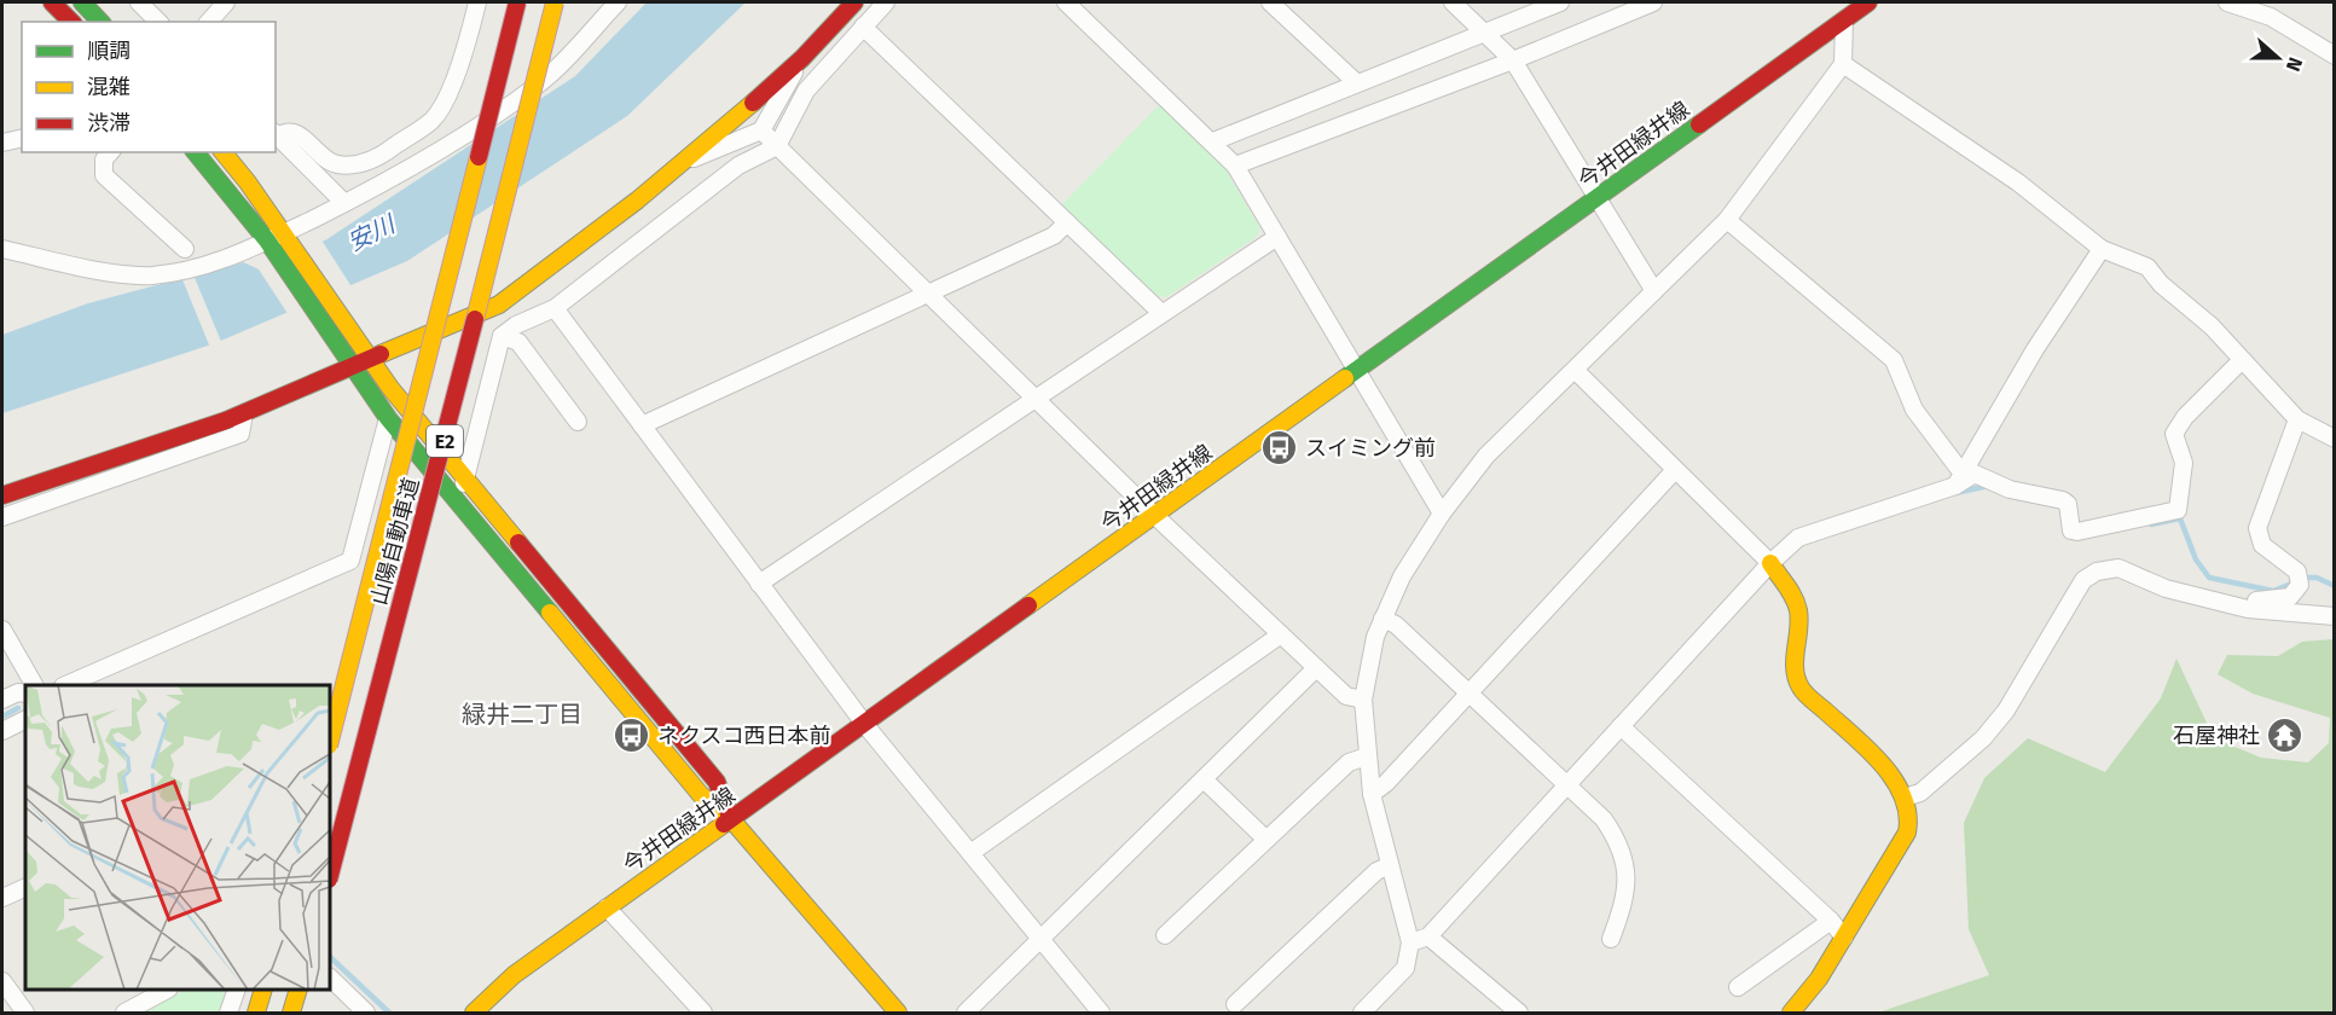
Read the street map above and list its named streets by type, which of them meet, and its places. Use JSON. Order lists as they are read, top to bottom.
{
  "streets": {
    "main road": ["今井田緑井線", "E2", "山陽自動車道"]
  },
  "districts": ["緑井二丁目"],
  "water": ["安川"],
  "places": {
    "bus stop": ["スイミング前", "ネクスコ西日本前"],
    "temple": ["石屋神社"]
  },
  "legend": ["順調", "混雑", "渋滞"],
  "north": "right"
}
